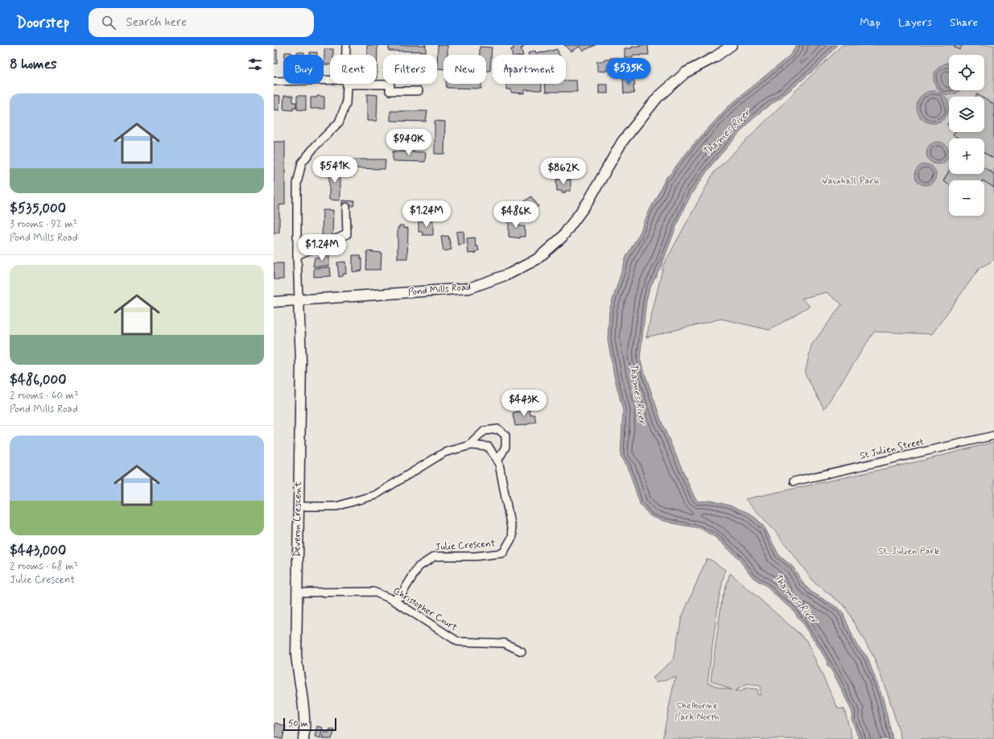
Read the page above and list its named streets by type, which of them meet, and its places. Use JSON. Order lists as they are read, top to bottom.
{
  "streets": {
    "main road": ["Pond Mills Road", "Deveron Crescent"],
    "street": ["St Julien Street", "Julie Crescent", "Christopher Court"]
  },
  "crossings": [
    ["Pond Mills Road", "Deveron Crescent"],
    ["Deveron Crescent", "Julie Crescent"],
    ["Deveron Crescent", "Christopher Court"],
    ["Julie Crescent", "Christopher Court"]
  ],
  "water": ["Thames River"],
  "parks": ["Vauxhall Park", "St. Julien Park", "Shelborne Park North"],
  "scale_bar": "50 m",
  "page": {
    "header": "Doorstep",
    "search": "Search here",
    "nav": ["Map", "Layers", "Share"],
    "heading": "8 homes",
    "map_buttons": ["+", "−"],
    "chip": [
      "Buy",
      "Rent",
      "Filters",
      "New",
      "Apartment"
    ],
    "price": [
      "$535K",
      "$940K",
      "$541K",
      "$862K",
      "$1.24M",
      "$486K",
      "$1.24M",
      "$443K"
    ],
    "list": [
      {
        "name": "$535,000",
        "note": "3 rooms · 92 m² · Pond Mills Road"
      },
      {
        "name": "$486,000",
        "note": "2 rooms · 60 m² · Pond Mills Road"
      },
      {
        "name": "$443,000",
        "note": "2 rooms · 68 m² · Julie Crescent"
      }
    ],
    "scale": "50 m"
  }
}
